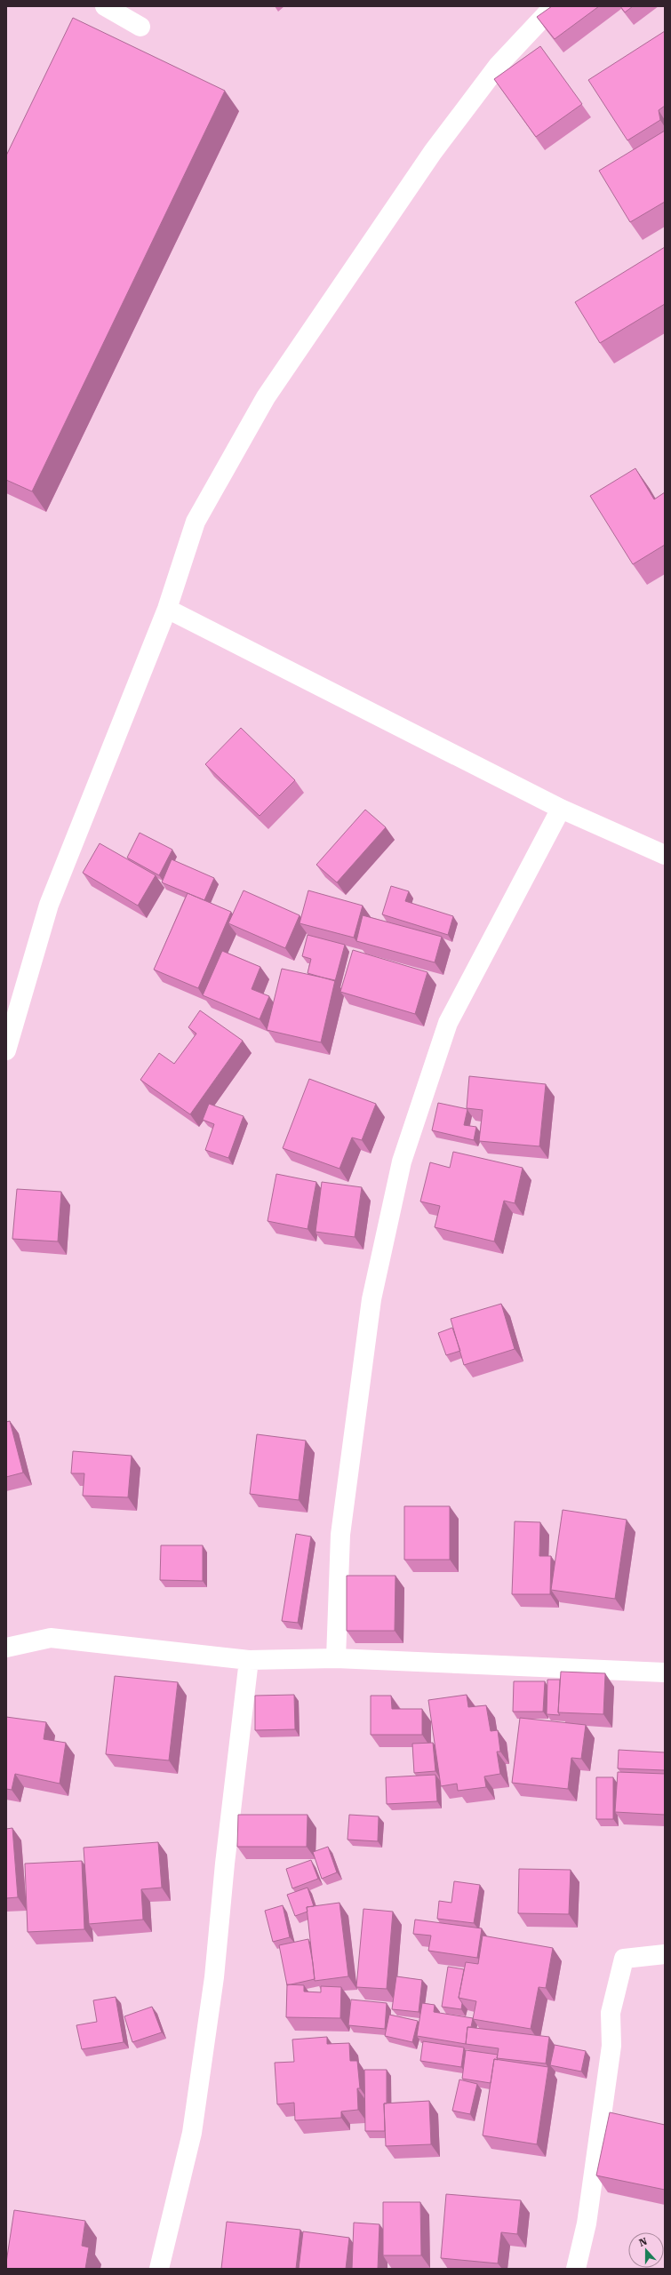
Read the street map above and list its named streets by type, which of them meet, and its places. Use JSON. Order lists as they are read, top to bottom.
{
  "north": "top"
}
